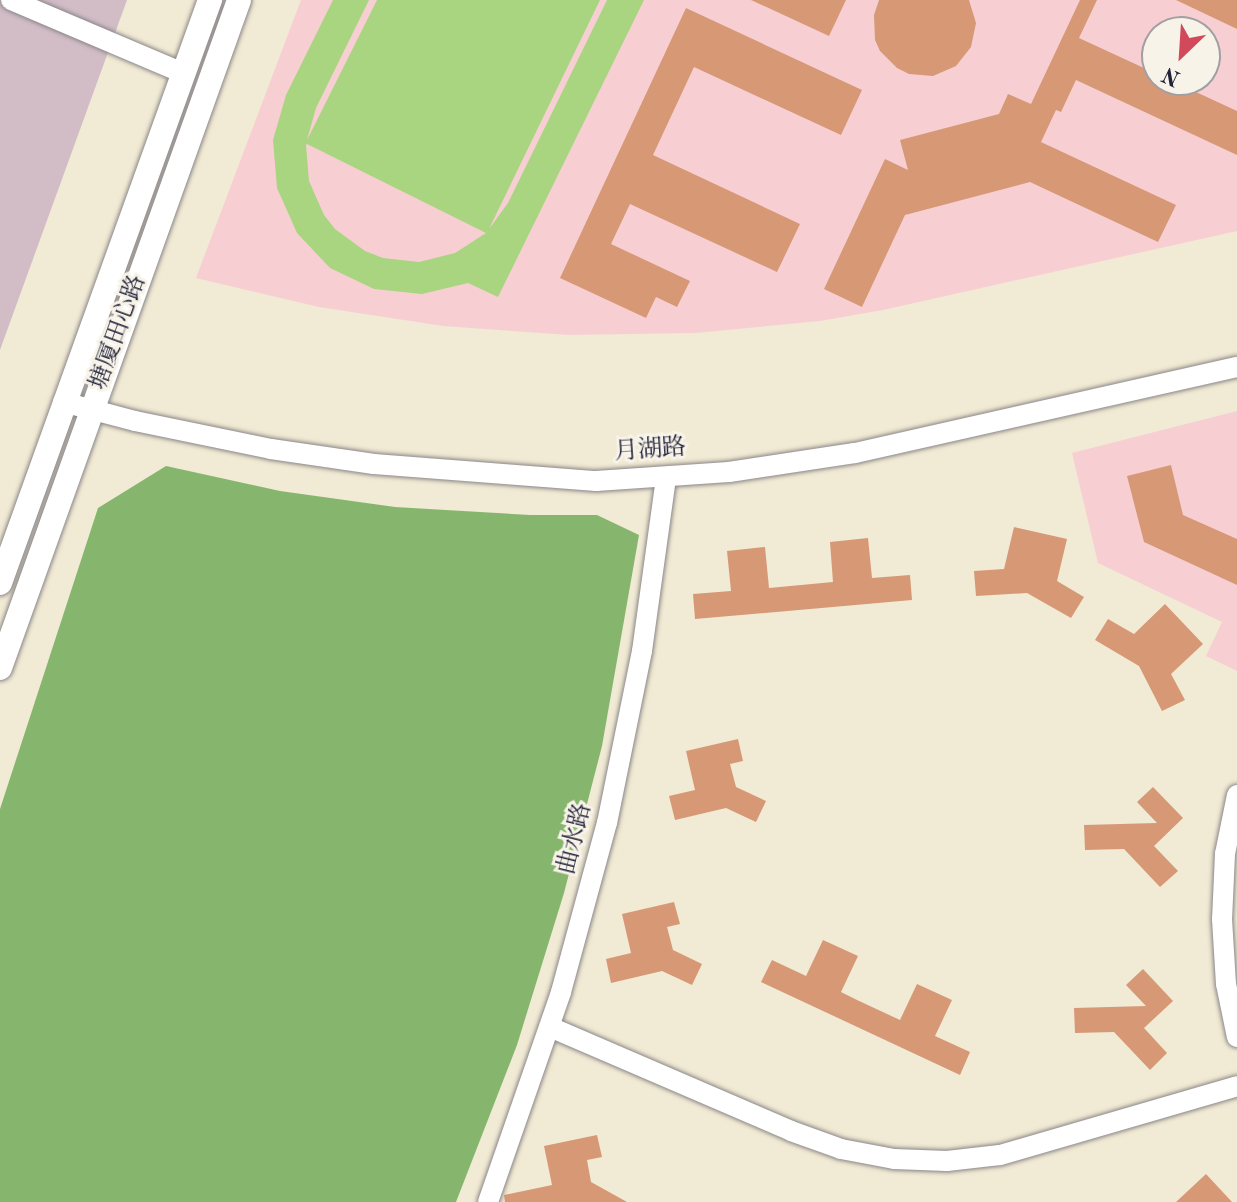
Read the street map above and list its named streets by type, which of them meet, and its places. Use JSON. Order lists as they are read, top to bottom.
{
  "streets": {
    "main road": ["塘厦田心路"],
    "street": ["月湖路", "曲水路"]
  },
  "crossings": [
    ["塘厦田心路", "月湖路"],
    ["月湖路", "曲水路"]
  ],
  "north": "bottom left"
}
